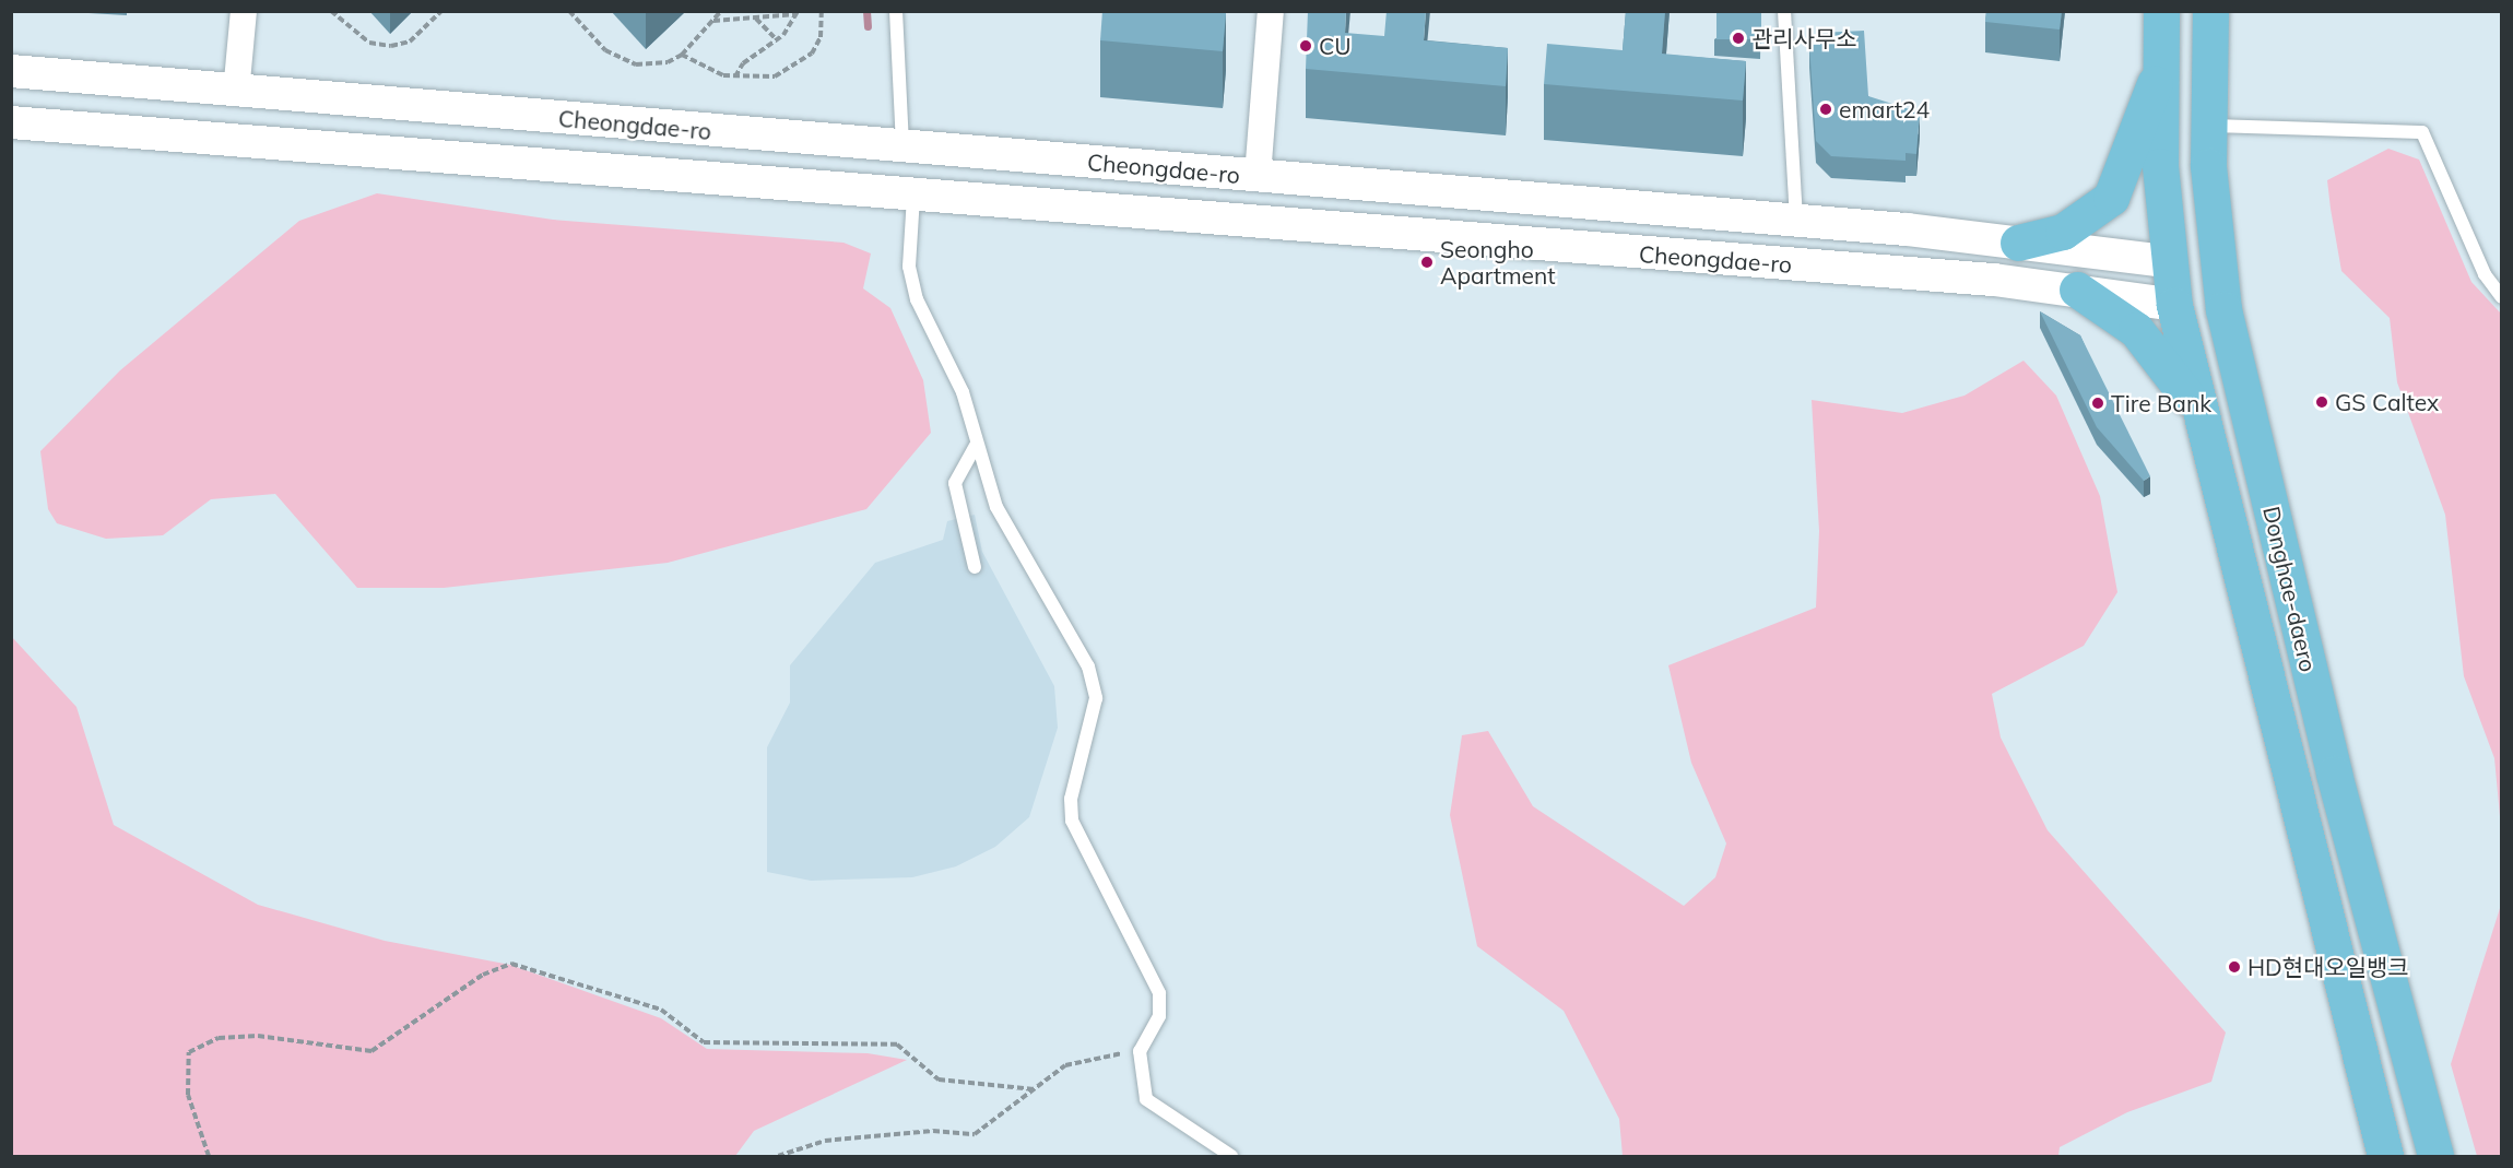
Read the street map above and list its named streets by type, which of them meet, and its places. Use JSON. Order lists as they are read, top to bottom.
{
  "streets": {
    "main road": ["Donghae-daero"],
    "street": ["Cheongdae-ro"]
  },
  "crossings": [
    ["Cheongdae-ro", "Donghae-daero"]
  ],
  "places": [
    "관리사무소",
    "CU",
    "emart24",
    "Seongho Apartment",
    "GS Caltex",
    "Tire Bank",
    "HD현대오일뱅크"
  ]
}
